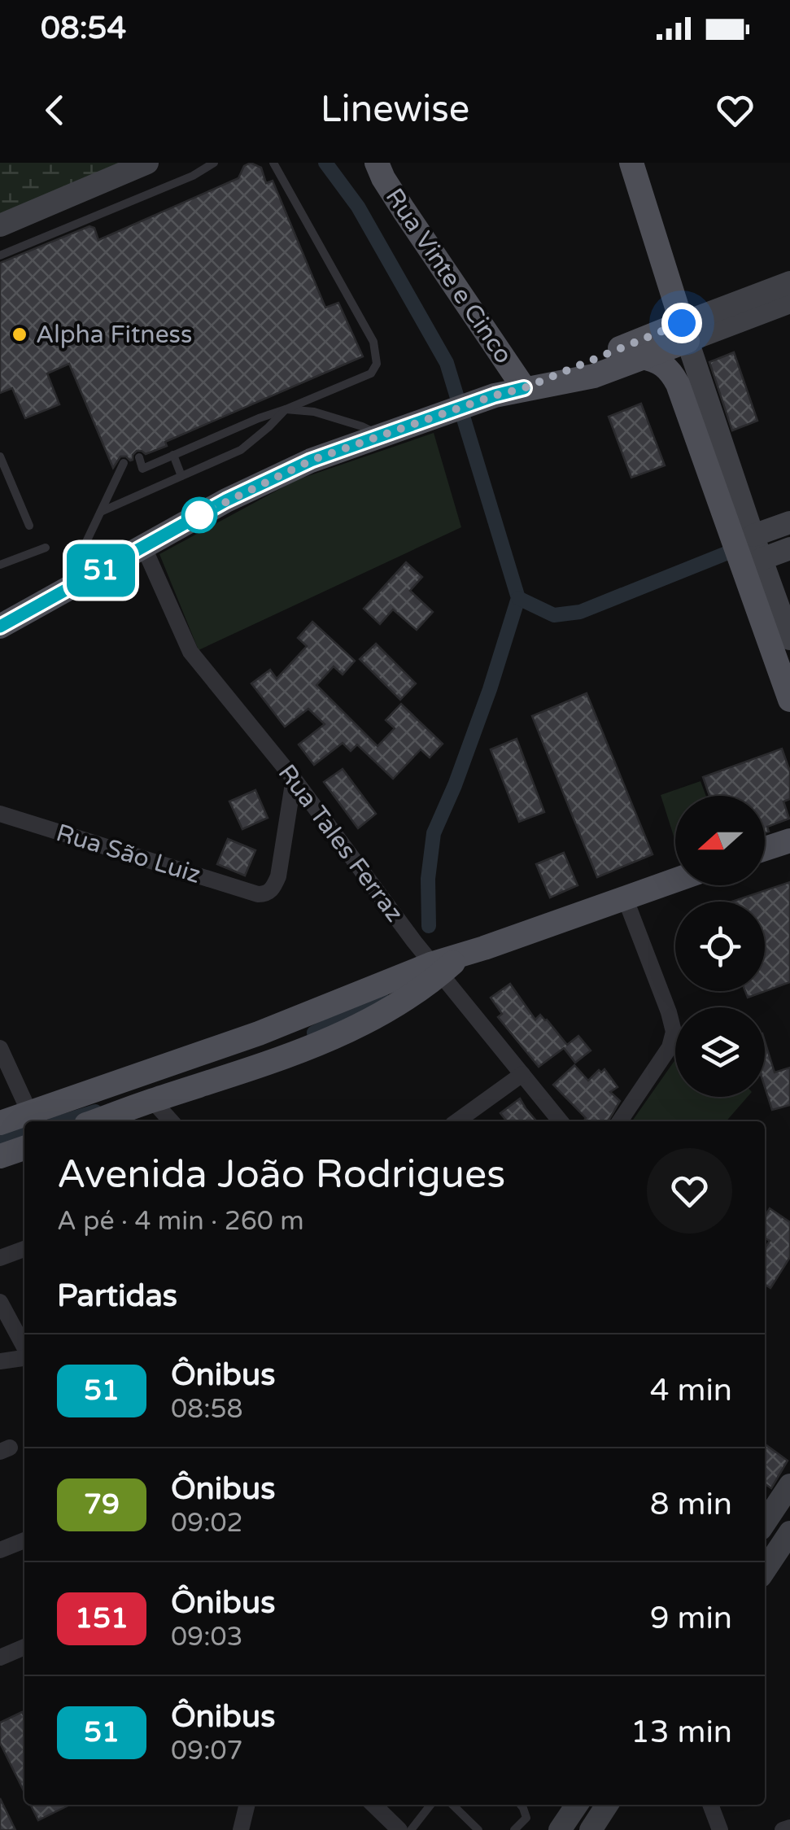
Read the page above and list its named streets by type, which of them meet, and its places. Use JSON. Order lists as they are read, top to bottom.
{
  "streets": {
    "main road": ["Rua Vinte e Cinco"],
    "street": ["Rua Tales Ferraz", "Rua São Luiz"]
  },
  "crossings": [
    ["Rua Tales Ferraz", "Rua São Luiz"]
  ],
  "places": ["Alpha Fitness"],
  "lines": ["bus line 51"],
  "north": "left",
  "page": {
    "status": "08:54",
    "header": "Linewise",
    "on_map": "51",
    "heading": [
      ["Avenida João Rodrigues", "A pé · 4 min · 260 m"],
      "Partidas"
    ],
    "list": [
      {
        "mark": "51",
        "name": "Ônibus",
        "note": "08:58",
        "value": "4 min"
      },
      {
        "mark": "79",
        "name": "Ônibus",
        "note": "09:02",
        "value": "8 min"
      },
      {
        "mark": "151",
        "name": "Ônibus",
        "note": "09:03",
        "value": "9 min"
      },
      {
        "mark": "51",
        "name": "Ônibus",
        "note": "09:07",
        "value": "13 min"
      }
    ]
  }
}
